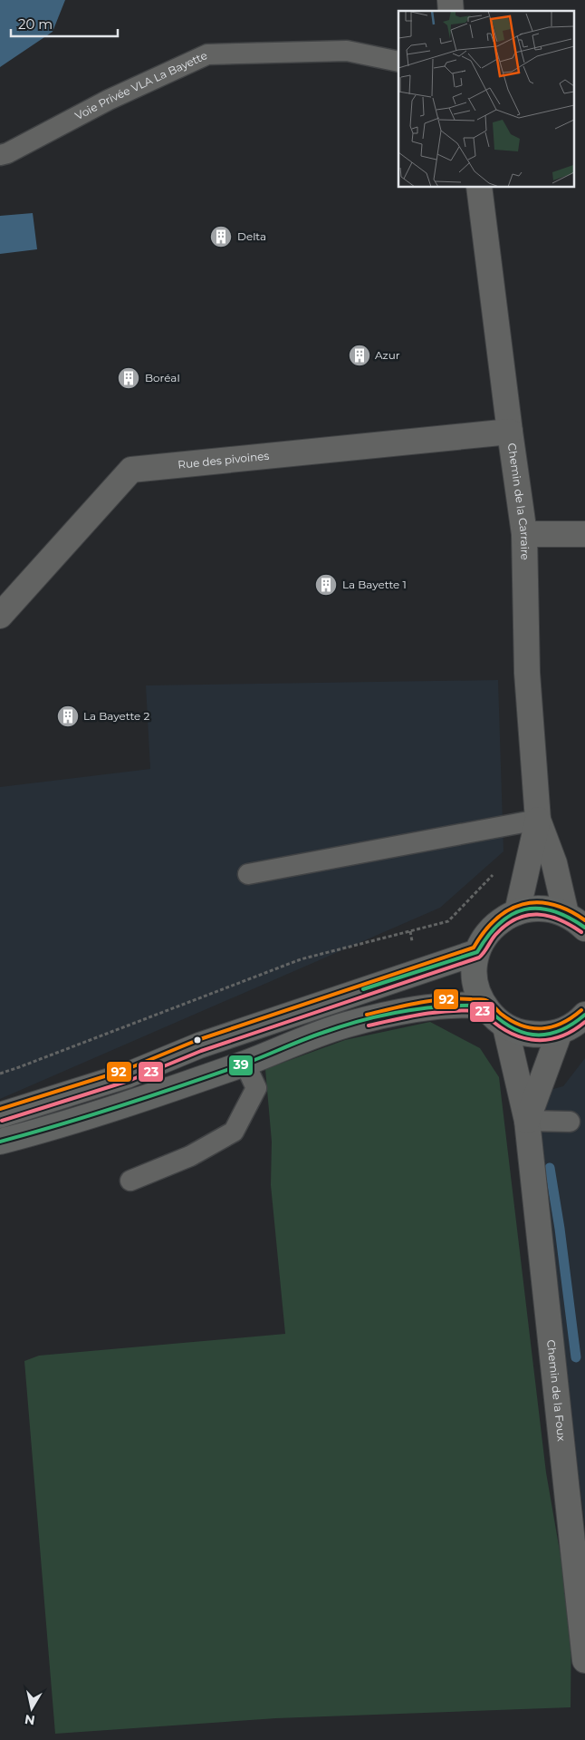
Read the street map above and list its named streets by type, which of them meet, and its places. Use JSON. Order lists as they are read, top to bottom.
{
  "streets": {
    "street": ["Rue des pivoines", "Chemin de la Carraire", "Chemin de la Foux"],
    "lane": ["Voie Privée VLA La Bayette"]
  },
  "crossings": [
    ["Rue des pivoines", "Chemin de la Carraire"]
  ],
  "places": {
    "building": [
      "Delta",
      "Azur",
      "Boréal",
      "La Bayette 1",
      "La Bayette 2"
    ]
  },
  "lines": ["transit line 92", "transit line 39", "transit line 23"],
  "scale_bar": "20 m",
  "north": "bottom"
}
